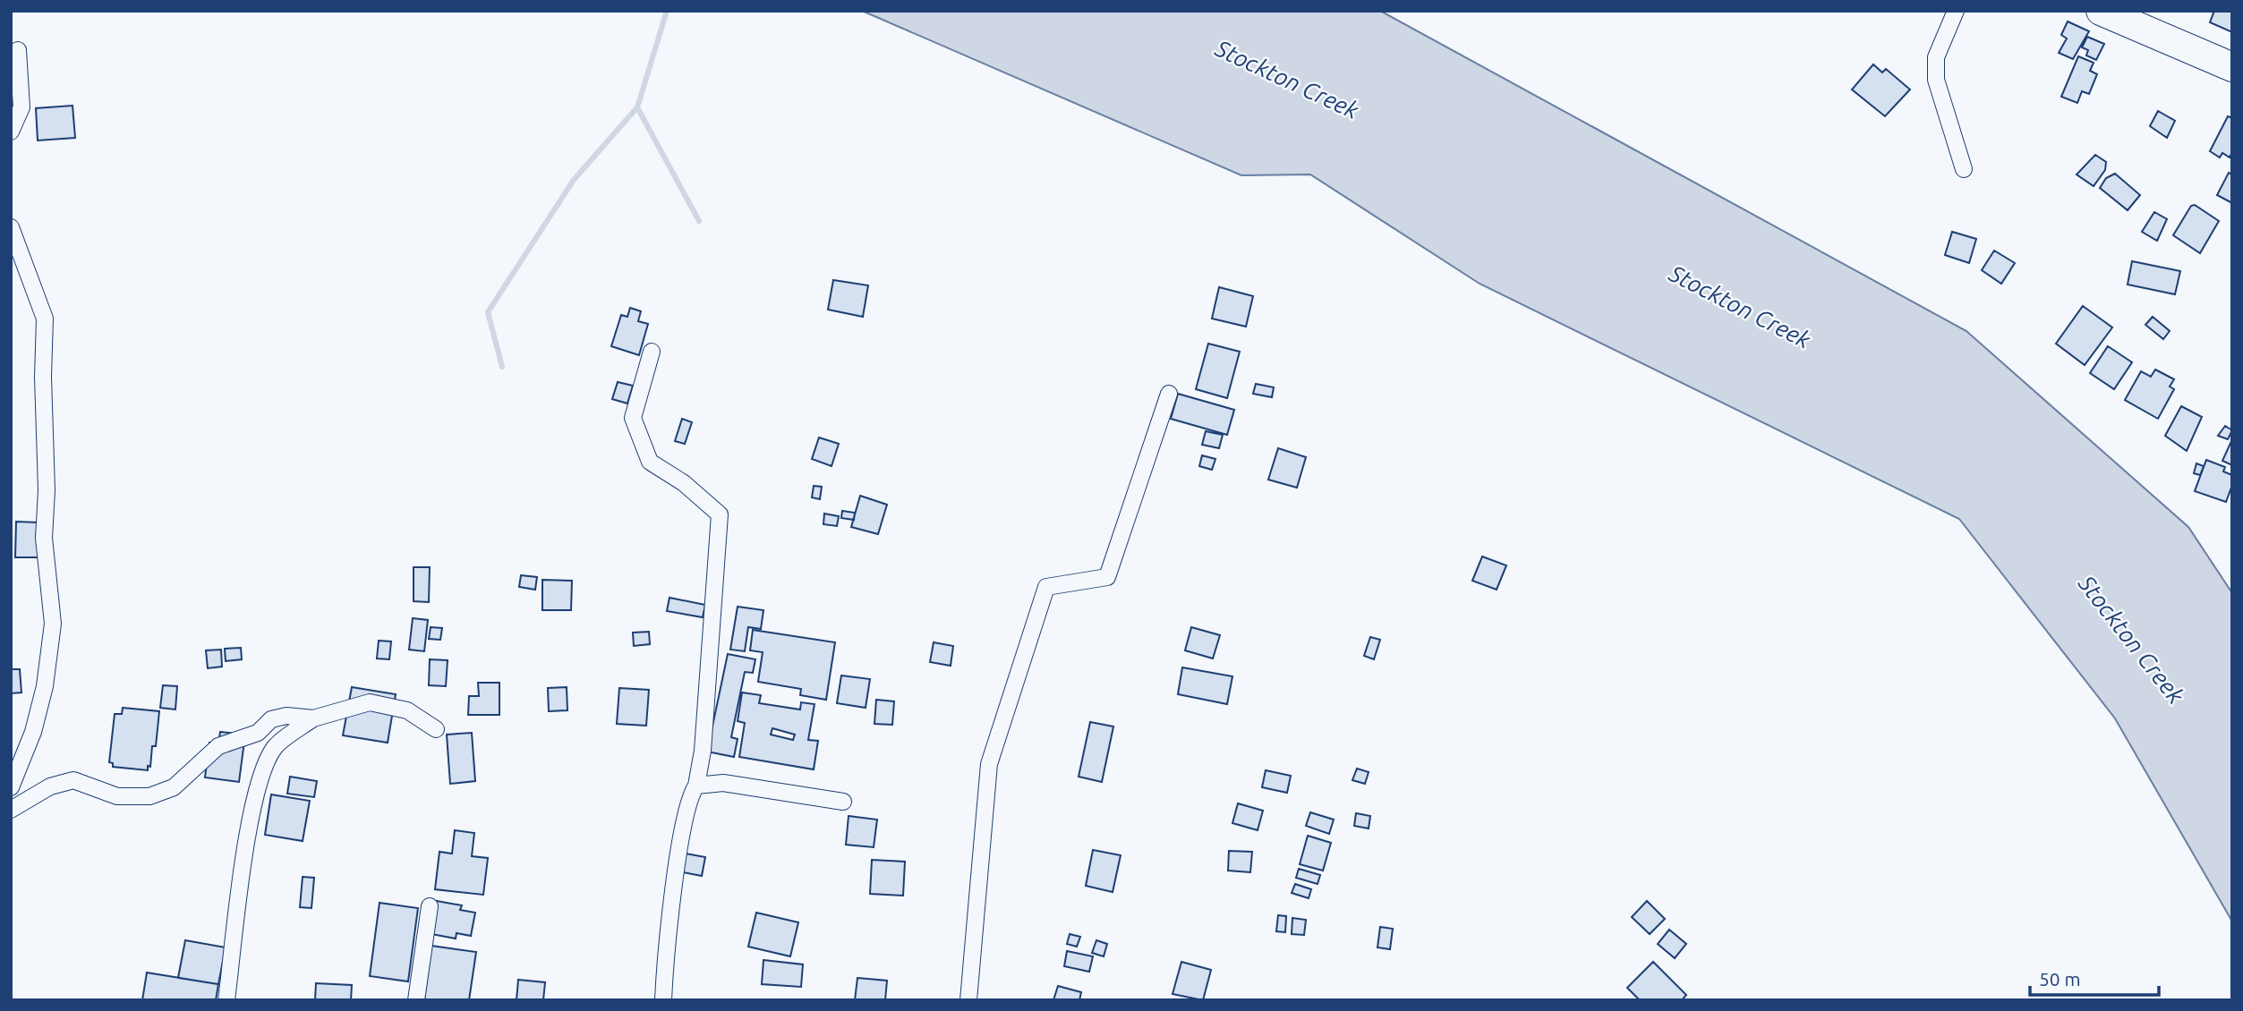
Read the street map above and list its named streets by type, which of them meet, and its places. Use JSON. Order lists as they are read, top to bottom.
{
  "water": ["Stockton Creek"],
  "scale_bar": "50 m"
}
